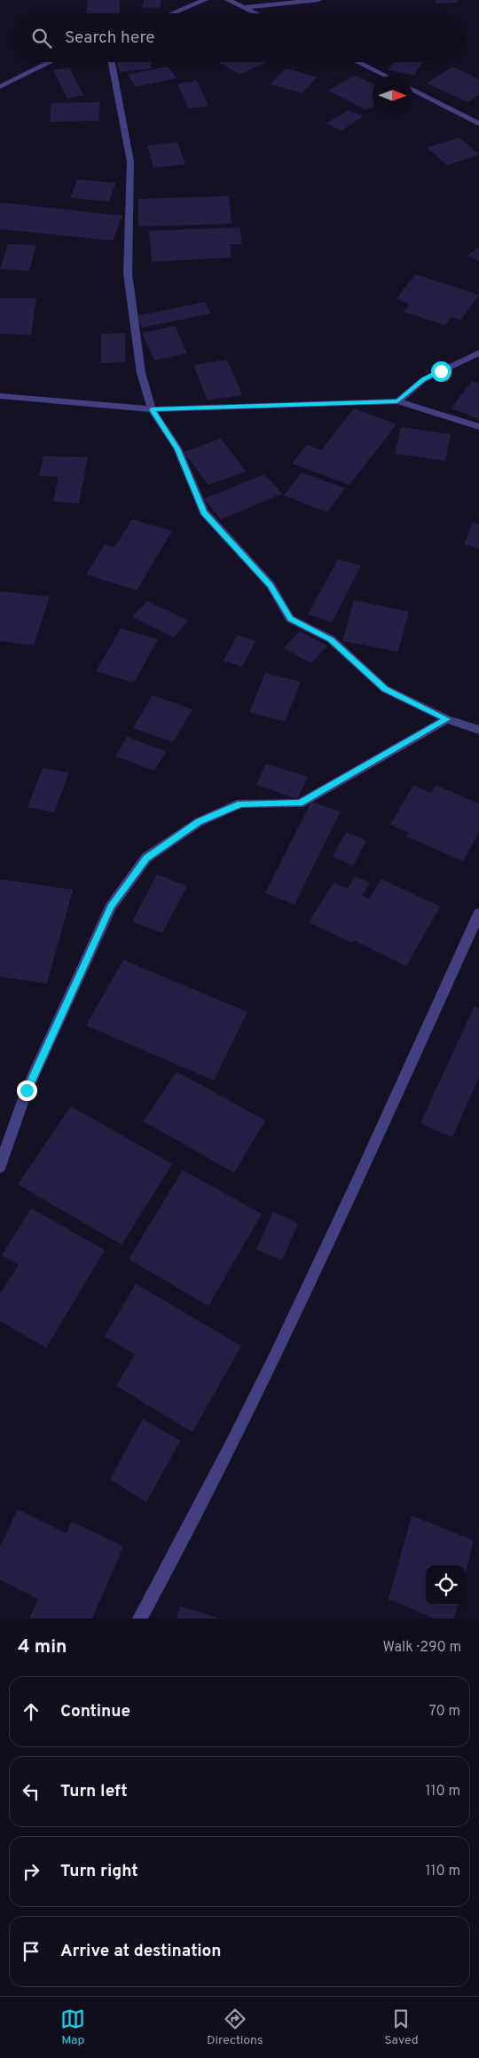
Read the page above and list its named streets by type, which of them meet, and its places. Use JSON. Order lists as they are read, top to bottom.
{
  "north": "right",
  "page": {
    "search": "Search here",
    "heading": ["4 min", "Walk · 290 m"],
    "list": [
      ["Continue", "70 m"],
      ["Turn left", "110 m"],
      ["Turn right", "110 m"],
      "Arrive at destination"
    ],
    "nav": ["Map", "Directions", "Saved"]
  }
}
